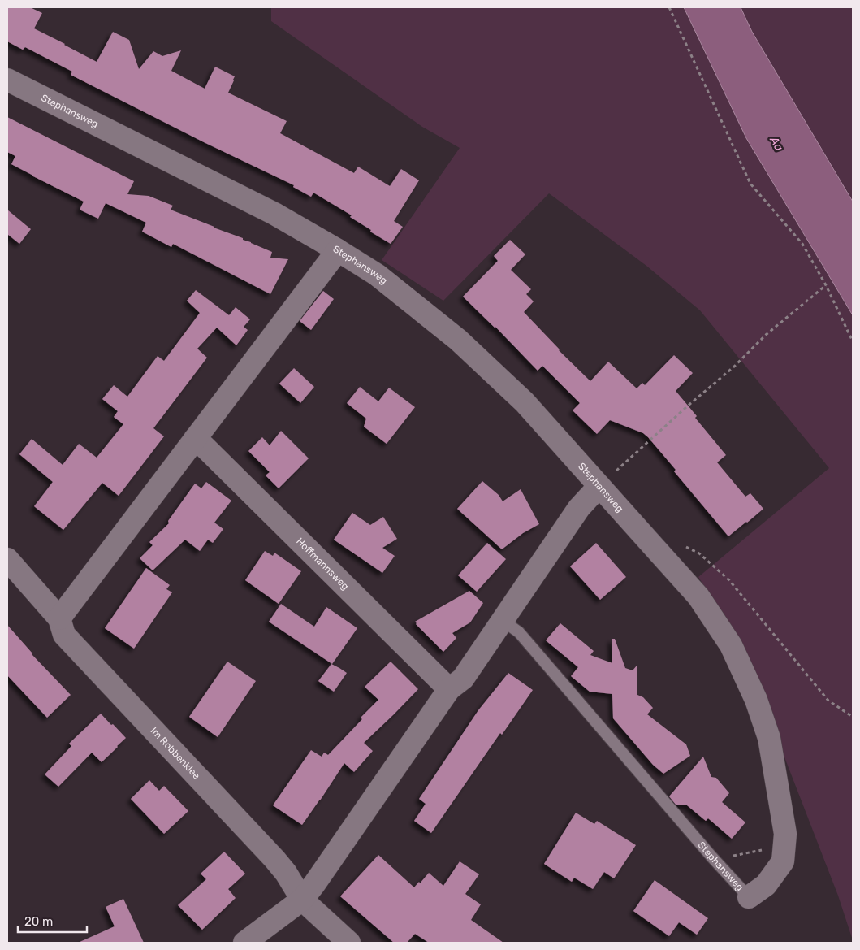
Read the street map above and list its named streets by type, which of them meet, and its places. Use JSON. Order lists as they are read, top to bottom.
{
  "streets": {
    "street": ["Stephansweg", "Hoffmannsweg", "Im Robbenklee"]
  },
  "water": ["Aa"],
  "scale_bar": "20 m"
}
